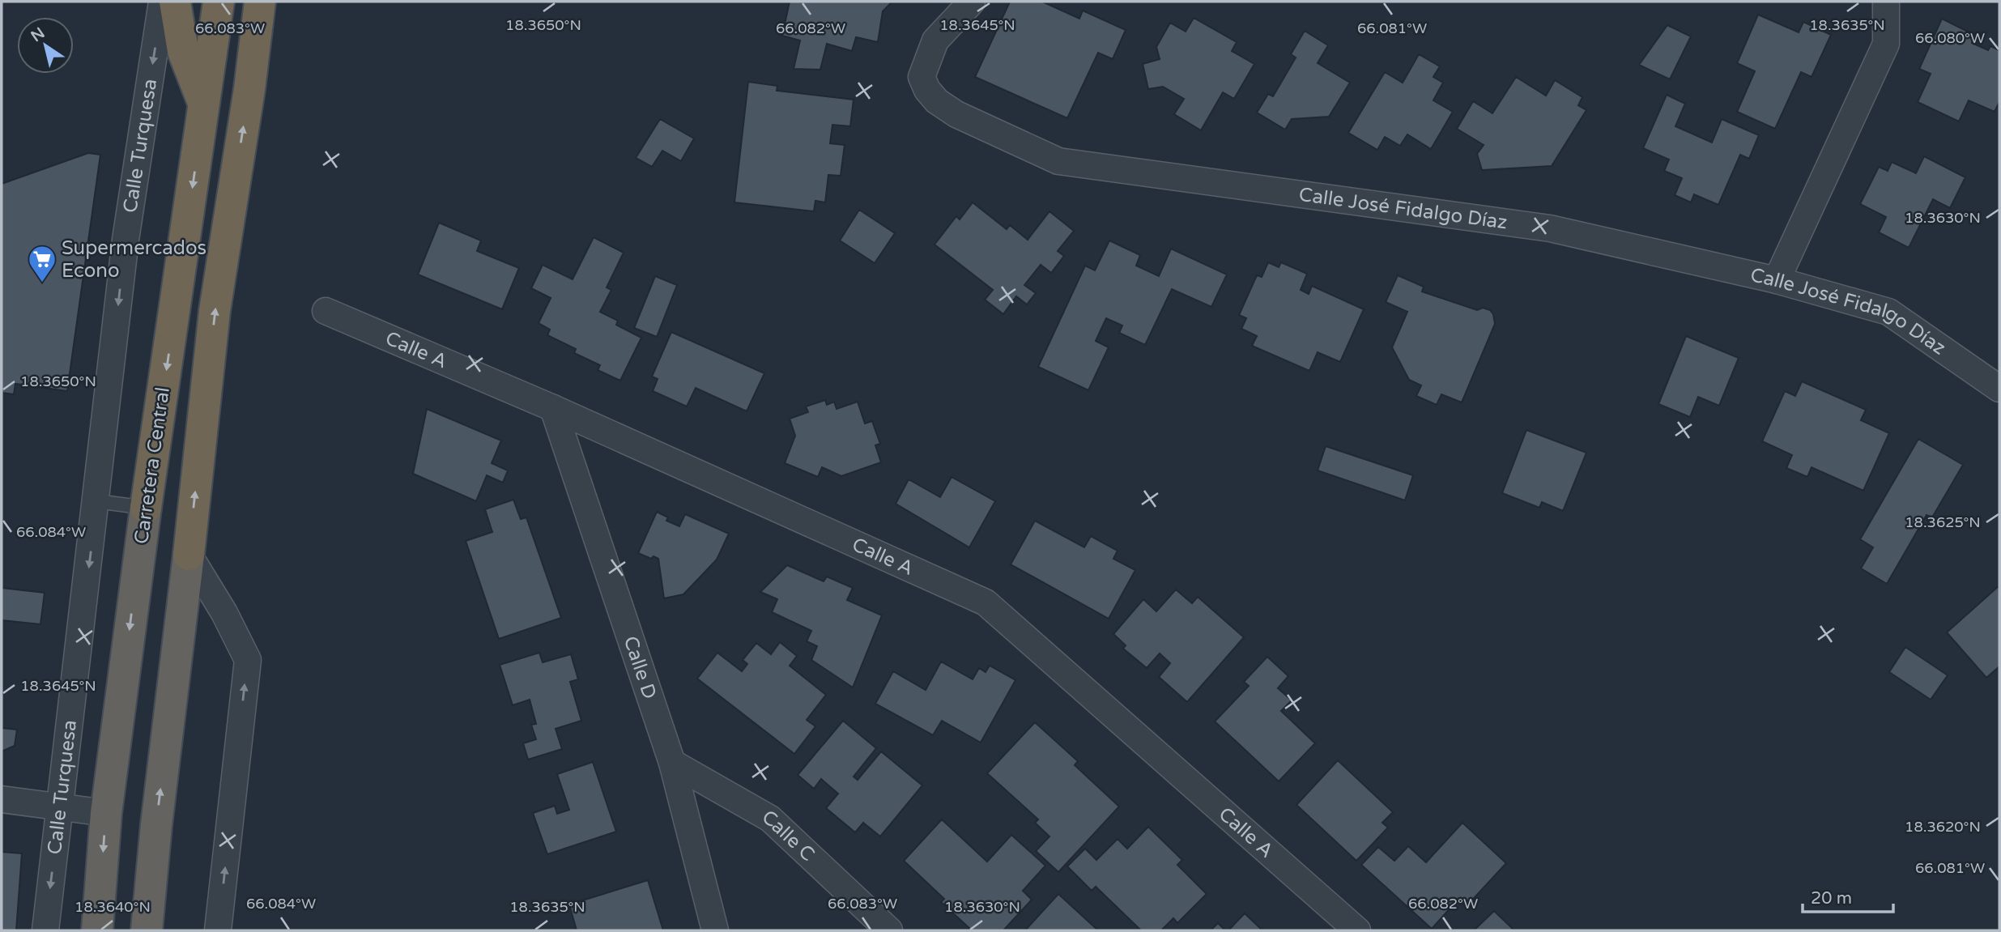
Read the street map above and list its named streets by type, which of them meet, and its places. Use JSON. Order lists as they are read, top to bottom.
{
  "streets": {
    "highway": ["Carretera Central"],
    "street": [
      "Calle Turquesa",
      "Calle José Fidalgo Díaz",
      "Calle A",
      "Calle D",
      "Calle C"
    ]
  },
  "crossings": [
    ["Calle A", "Calle D"],
    ["Calle D", "Calle C"]
  ],
  "places": {
    "supermarket": ["Supermercados Econo"]
  },
  "scale_bar": "20 m",
  "north": "top left",
  "coordinates": [
    "18.3650°N",
    "18.3635°N",
    "18.3645°N",
    "66.083°W",
    "66.082°W",
    "66.081°W",
    "66.080°W",
    "18.3630°N",
    "18.3625°N",
    "66.084°W",
    "18.3620°N",
    "18.3640°N"
  ]
}
